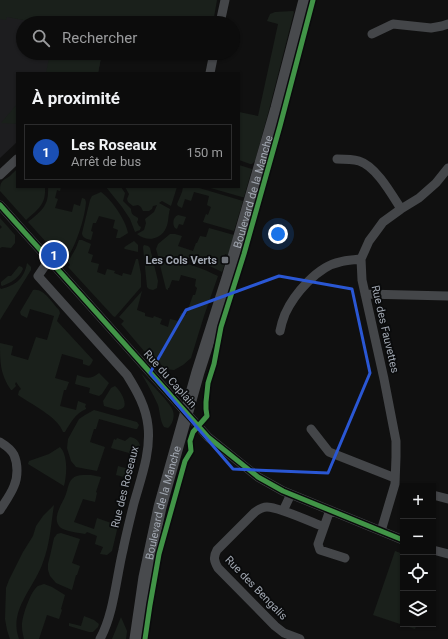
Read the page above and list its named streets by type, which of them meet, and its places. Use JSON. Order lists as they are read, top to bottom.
{
  "streets": {
    "main road": ["Boulevard de la Manche"],
    "street": [
      "Rue des Fauvettes",
      "Rue du Caplain",
      "Rue des Roseaux",
      "Rue des Bengalis"
    ]
  },
  "crossings": [
    ["Boulevard de la Manche", "Rue du Caplain"],
    ["Rue des Fauvettes", "Rue du Caplain"],
    ["Rue du Caplain", "Rue des Roseaux"]
  ],
  "places": {
    "transit": ["Les Cols Verts"]
  },
  "page": {
    "search": "Rechercher",
    "heading": "À proximité",
    "list": [
      {
        "mark": "1",
        "name": "Les Roseaux",
        "note": "Arrêt de bus",
        "value": "150 m"
      }
    ],
    "pins": "1",
    "map_buttons": ["+", "−"]
  }
}
